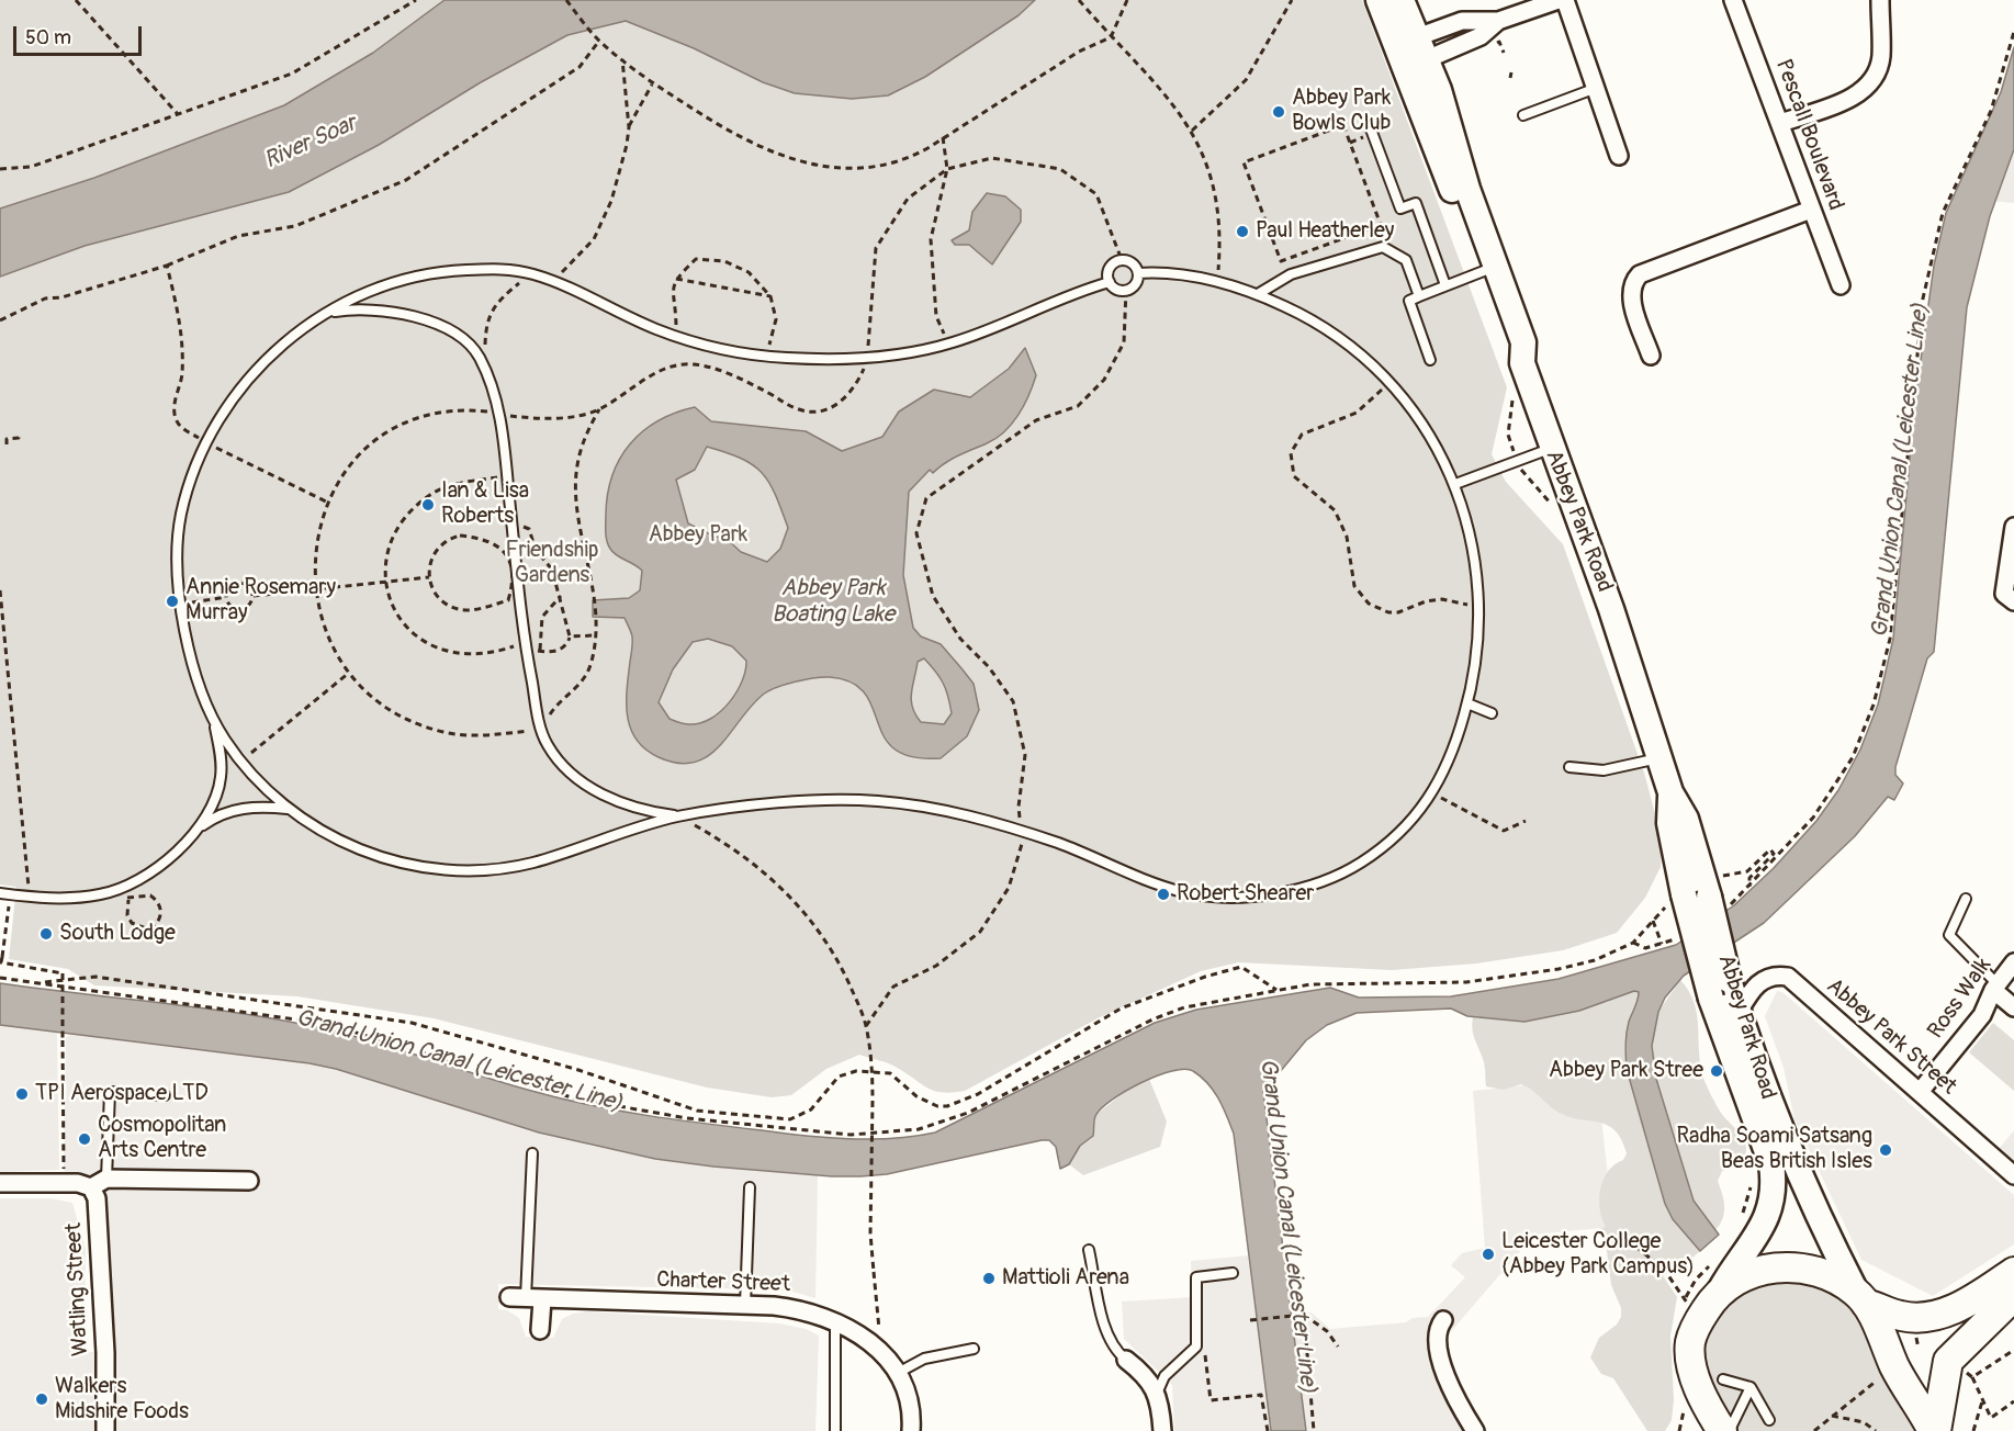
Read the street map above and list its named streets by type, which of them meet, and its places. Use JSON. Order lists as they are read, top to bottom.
{
  "streets": {
    "main road": ["Abbey Park Road"],
    "street": [
      "Pescall Boulevard",
      "Ross Walk",
      "Abbey Park Street",
      "Charter Street",
      "Watling Street"
    ]
  },
  "crossings": [
    ["Abbey Park Road", "Abbey Park Street"],
    ["Ross Walk", "Abbey Park Street"]
  ],
  "water": ["River Soar", "Grand Union Canal (Leicester Line)", "Abbey Park Boating Lake"],
  "parks": ["Abbey Park", "Friendship Gardens"],
  "places": [
    "Abbey Park Bowls Club",
    "Paul Heatherley",
    "Ian & Lisa Roberts",
    "Annie Rosemary Murray",
    "Robert Shearer",
    "South Lodge",
    "Abbey Park Stree",
    "TPI Aerospace LTD",
    "Cosmopolitan Arts Centre",
    "Radha Soami Satsang Beas British Isles",
    "Leicester College (Abbey Park Campus)",
    "Mattioli Arena",
    "Walkers Midshire Foods"
  ],
  "scale_bar": "50 m"
}
